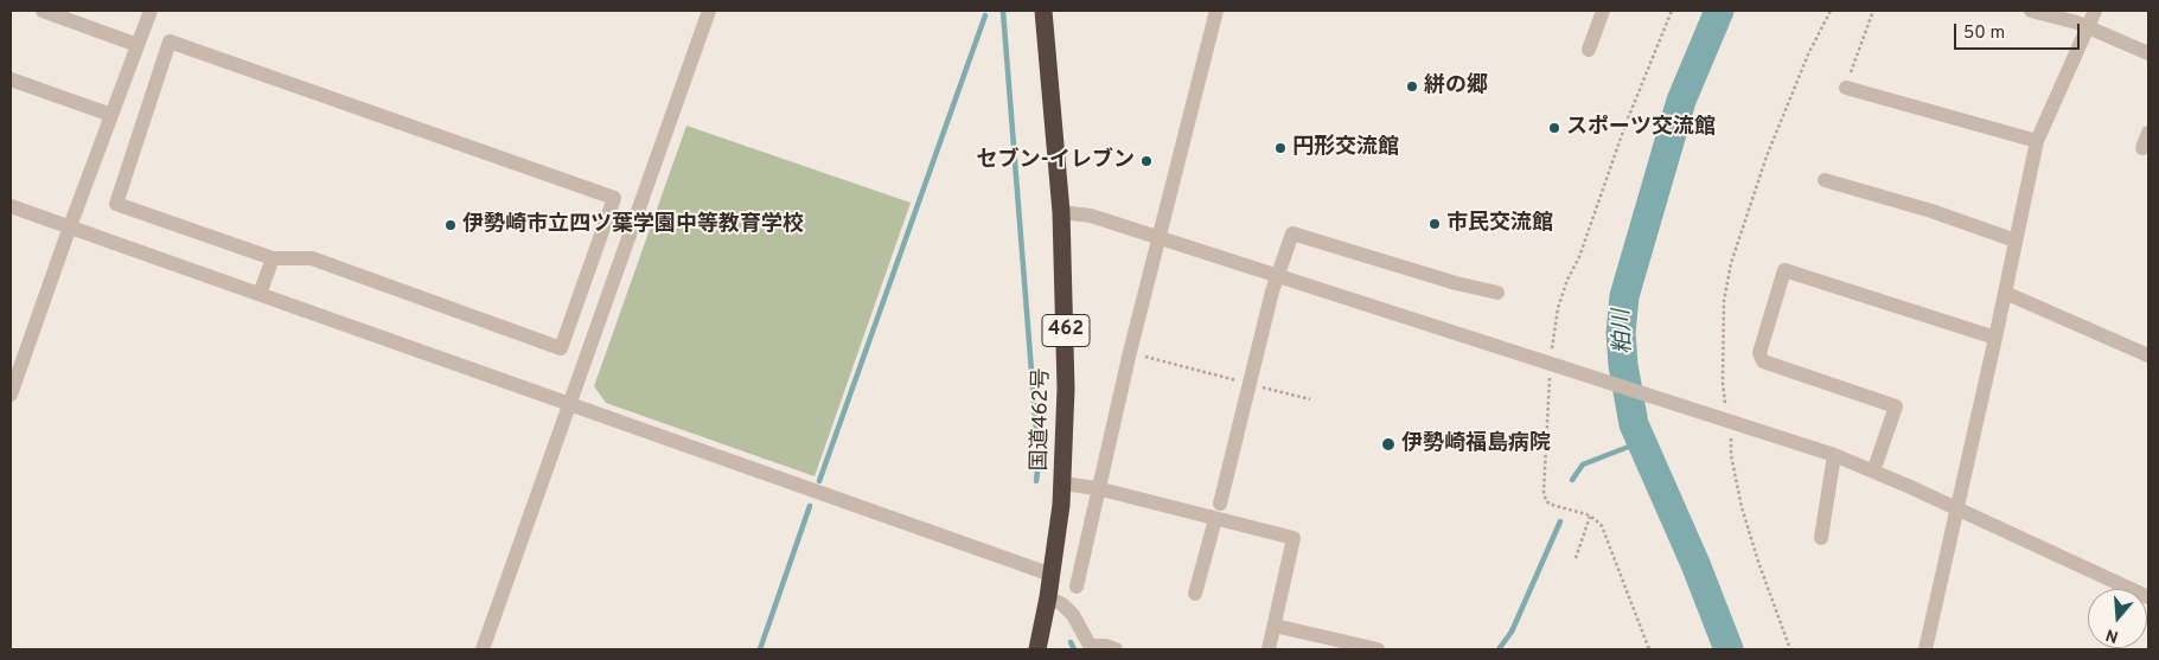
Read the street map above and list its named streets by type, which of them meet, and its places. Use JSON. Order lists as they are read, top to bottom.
{
  "streets": {
    "highway": ["462", "国道462号"]
  },
  "water": ["粕川"],
  "places": [
    "絣の郷",
    "スポーツ交流館",
    "円形交流館",
    "セブン-イレブン",
    "市民交流館",
    "伊勢崎市立四ツ葉学園中等教育学校",
    "伊勢崎福島病院"
  ],
  "scale_bar": "50 m",
  "north": "bottom"
}
